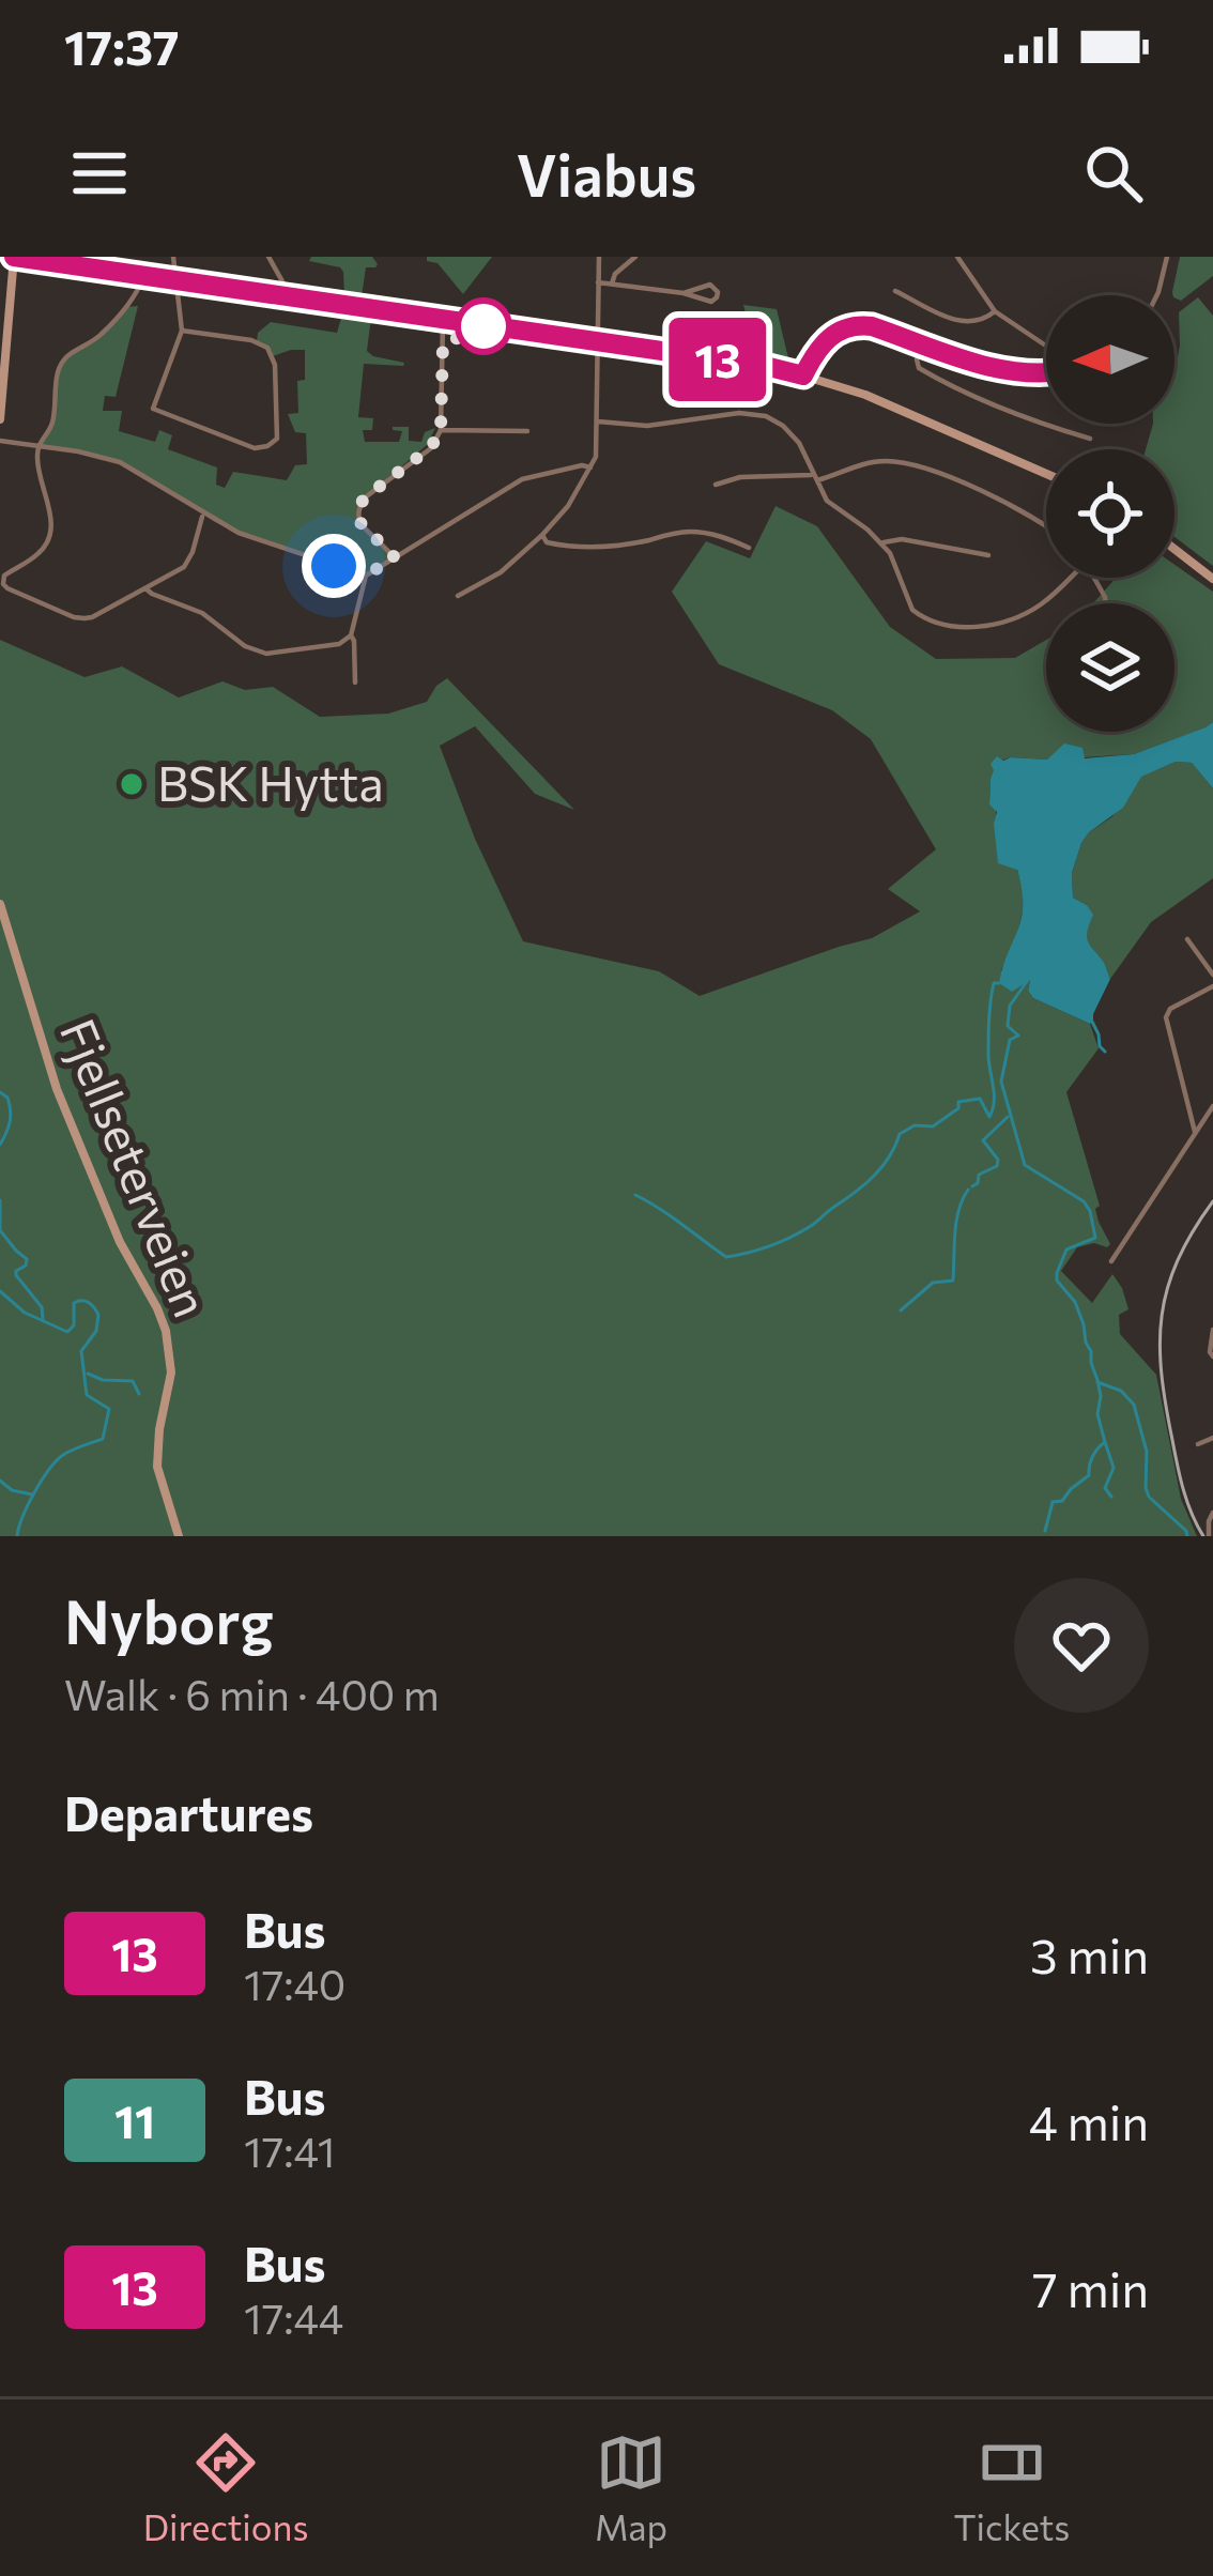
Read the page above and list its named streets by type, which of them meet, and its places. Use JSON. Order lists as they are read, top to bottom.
{
  "streets": {
    "street": ["Fjellseterveien"]
  },
  "places": ["BSK Hytta"],
  "lines": ["bus line 13"],
  "north": "left",
  "page": {
    "status": "17:37",
    "header": "Viabus",
    "on_map": "13",
    "heading": [
      ["Nyborg", "Walk · 6 min · 400 m"],
      "Departures"
    ],
    "list": [
      {
        "mark": "13",
        "name": "Bus",
        "note": "17:40",
        "value": "3 min"
      },
      {
        "mark": "11",
        "name": "Bus",
        "note": "17:41",
        "value": "4 min"
      },
      {
        "mark": "13",
        "name": "Bus",
        "note": "17:44",
        "value": "7 min"
      }
    ],
    "tabs": ["Directions", "Map", "Tickets"]
  }
}
